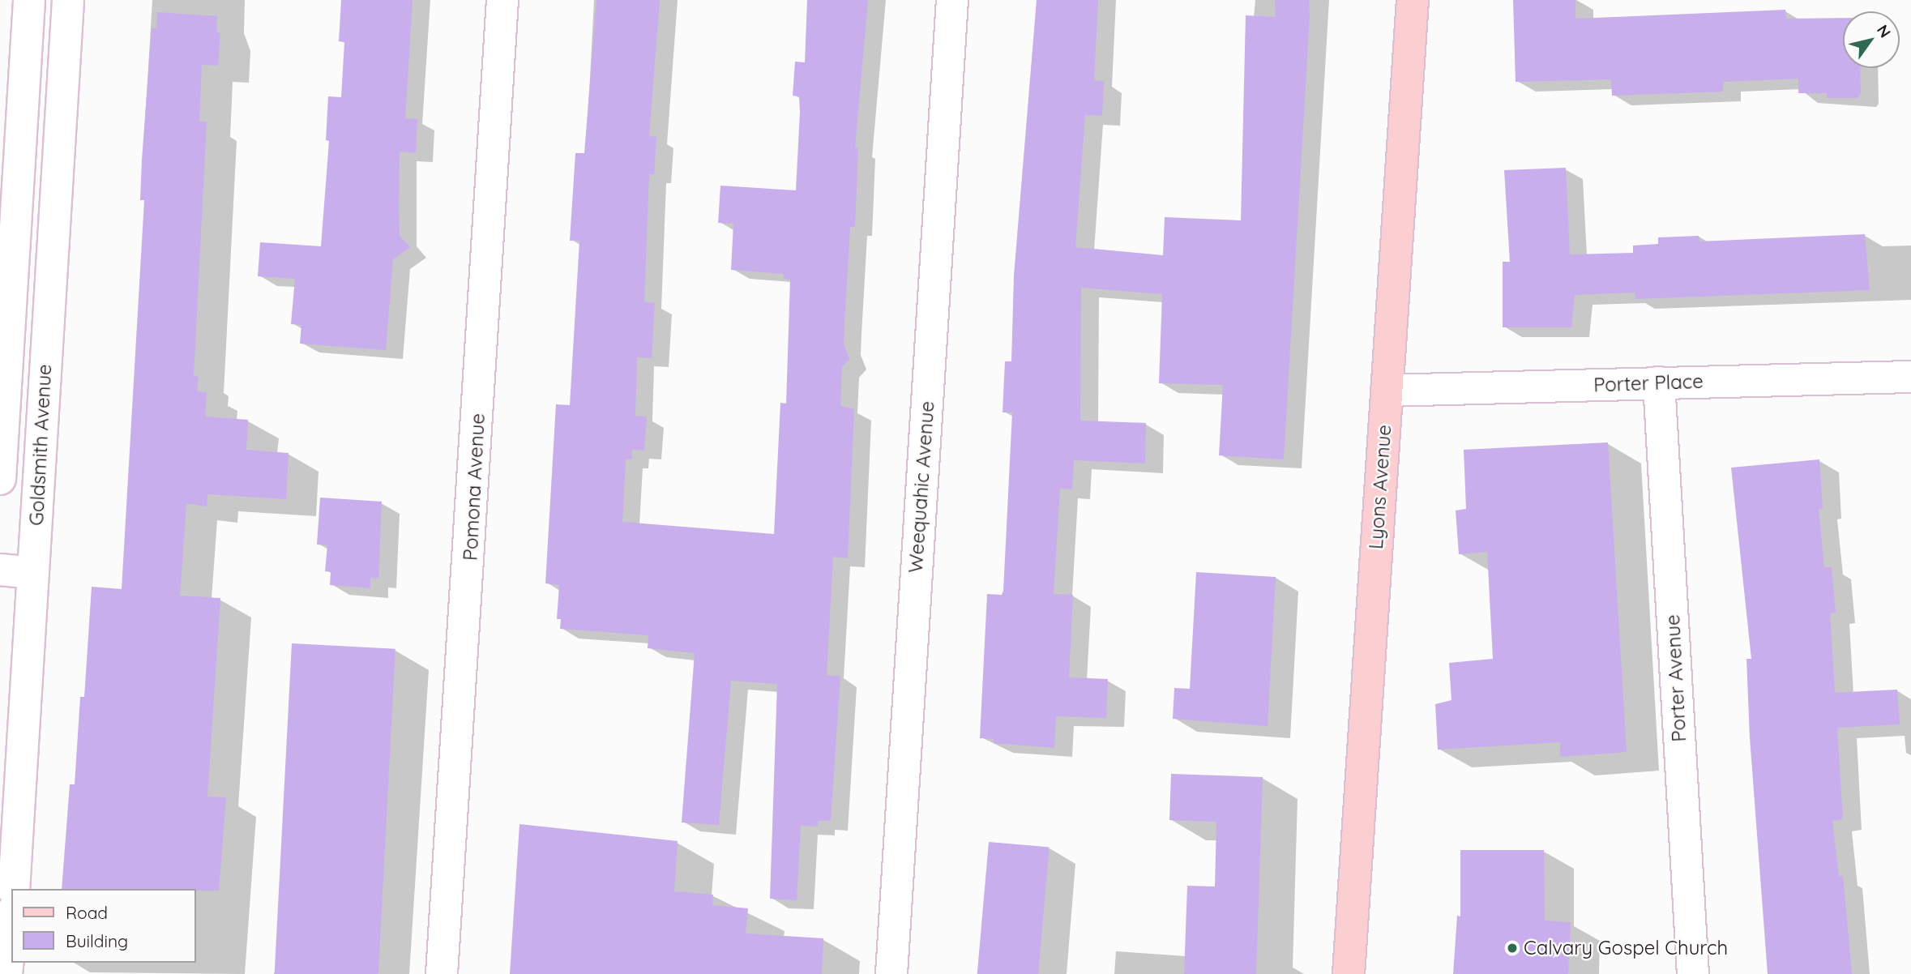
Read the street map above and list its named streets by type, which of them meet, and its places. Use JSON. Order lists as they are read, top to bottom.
{
  "streets": {
    "main road": ["Lyons Avenue"],
    "street": [
      "Porter Place",
      "Goldsmith Avenue",
      "Pomona Avenue",
      "Weequahic Avenue",
      "Porter Avenue"
    ]
  },
  "crossings": [
    ["Porter Place", "Lyons Avenue"],
    ["Porter Place", "Porter Avenue"]
  ],
  "places": ["Calvary Gospel Church"],
  "legend": ["Road", "Building"],
  "north": "top right"
}
